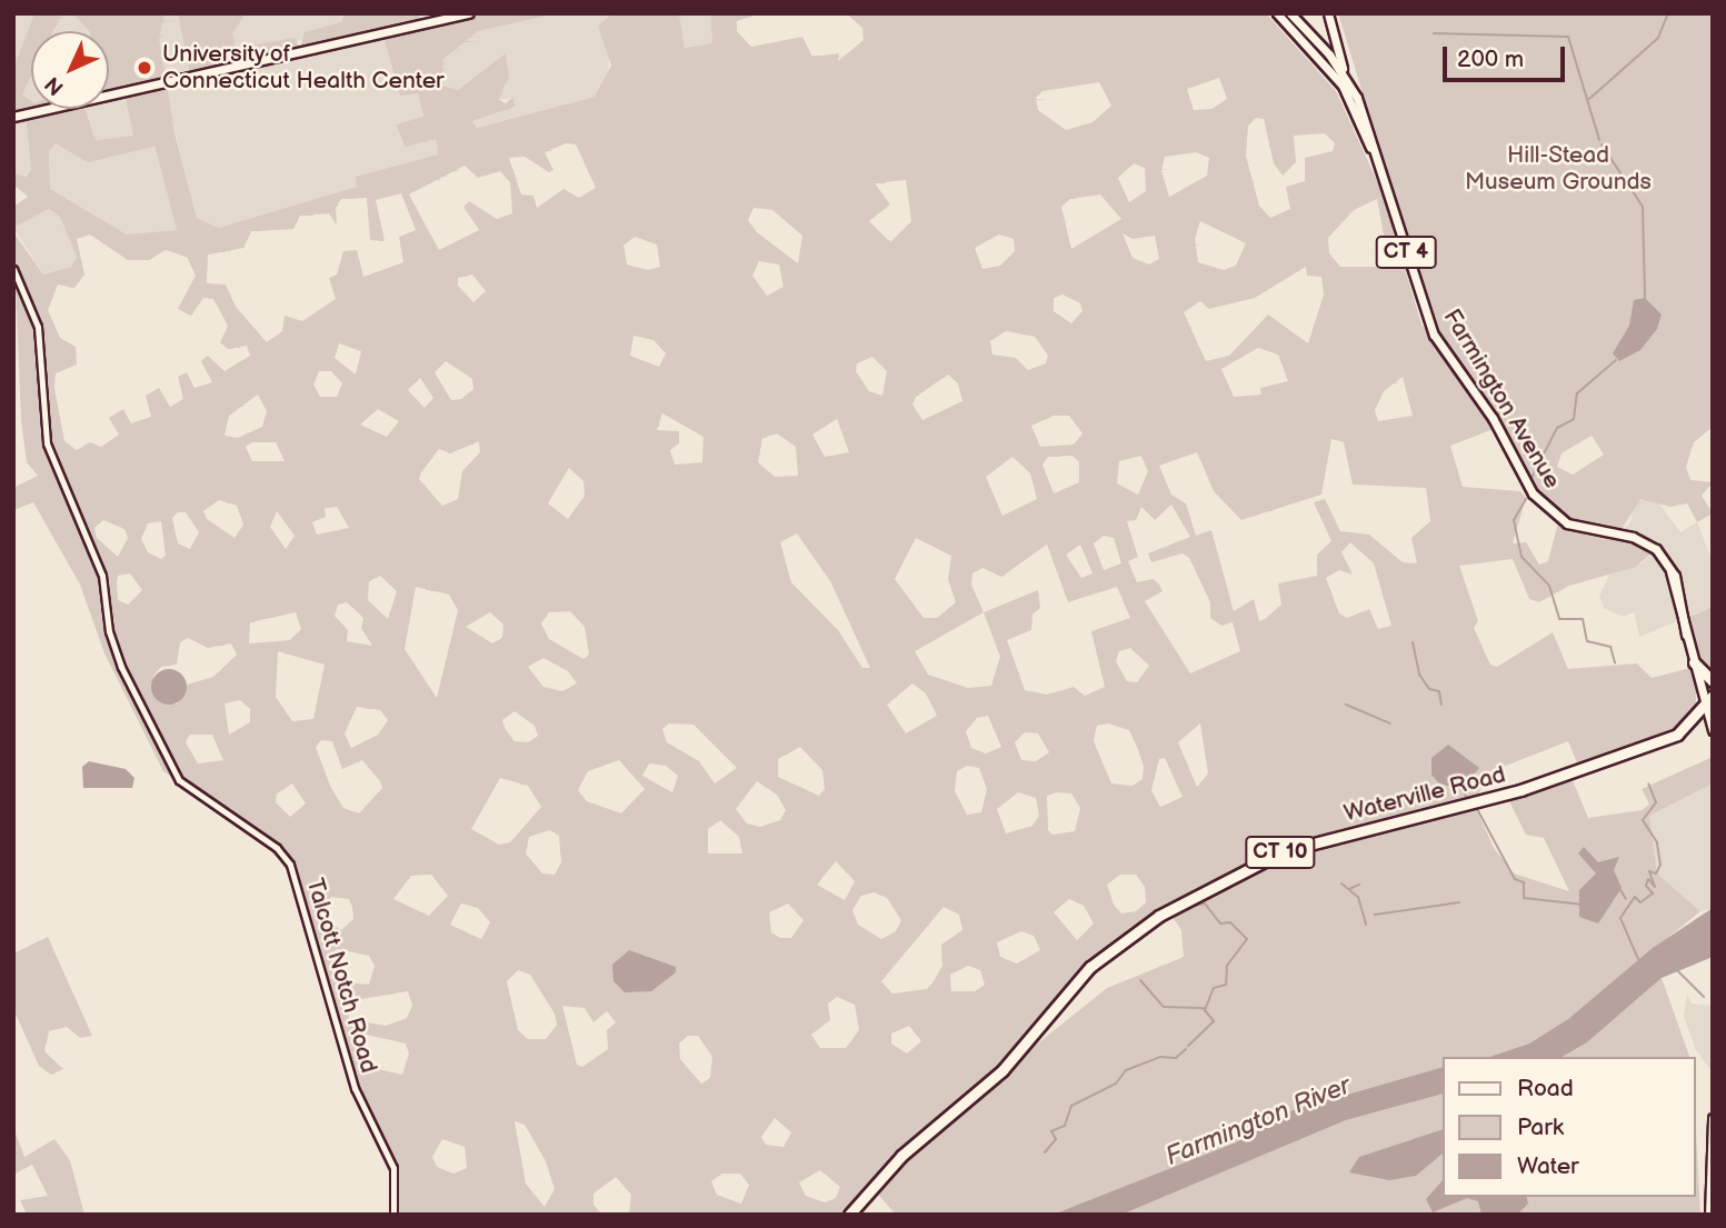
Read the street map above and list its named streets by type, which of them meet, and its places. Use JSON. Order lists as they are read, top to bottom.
{
  "streets": {
    "highway": ["Waterville Road", "CT 10"],
    "main road": ["CT 4", "Farmington Avenue"],
    "street": ["Talcott Notch Road"]
  },
  "crossings": [
    ["CT 4", "Farmington Avenue"],
    ["Farmington Avenue", "Waterville Road"]
  ],
  "water": ["Farmington River"],
  "parks": ["Hill-Stead Museum Grounds"],
  "places": ["University of Connecticut Health Center"],
  "legend": ["Road", "Park", "Water"],
  "scale_bar": "200 m",
  "north": "bottom left"
}
